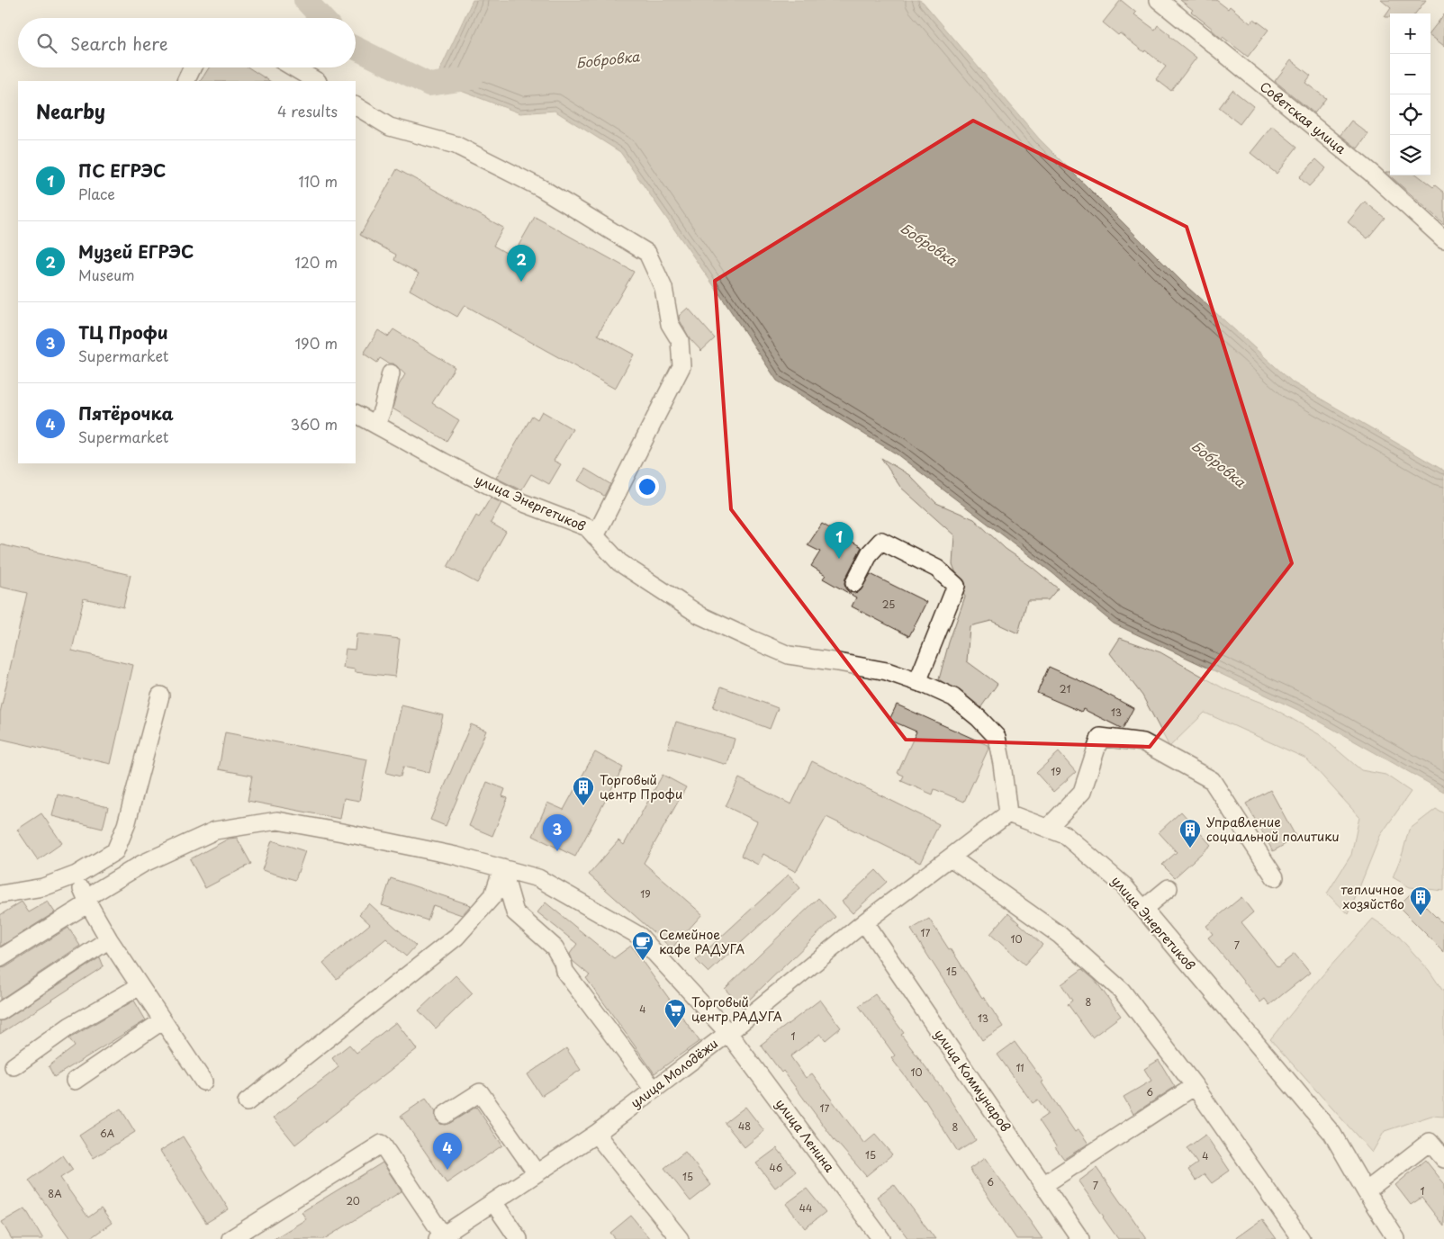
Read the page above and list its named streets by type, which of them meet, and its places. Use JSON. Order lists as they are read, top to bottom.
{
  "streets": {
    "street": [
      "Советская улица",
      "улица Энергетиков",
      "улица Молодёжи",
      "улица Коммунаров",
      "улица Ленина"
    ]
  },
  "crossings": [
    ["улица Энергетиков", "улица Молодёжи"],
    ["улица Молодёжи", "улица Коммунаров"],
    ["улица Молодёжи", "улица Ленина"]
  ],
  "water": ["Бобровка"],
  "places": {
    "building": ["Торговый центр Профи", "Управление социальной политики", "тепличное хозяйство"],
    "cafe": ["Семейное кафе РАДУГА"],
    "supermarket": ["Торговый центр РАДУГА"]
  },
  "house_numbers": [
    "25",
    "21",
    "13",
    "19",
    "19",
    "17",
    "10",
    "7",
    "15",
    "8",
    "4",
    "13",
    "1",
    "11",
    "10",
    "6",
    "17",
    "48",
    "8",
    "6А",
    "15",
    "4",
    "46",
    "15",
    "6",
    "7",
    "1",
    "8А",
    "20",
    "44"
  ],
  "page": {
    "map_buttons": ["+", "−"],
    "search": "Search here",
    "heading": ["Nearby", "4 results"],
    "list": [
      {
        "mark": "1",
        "name": "ПС ЕГРЭС",
        "note": "Place",
        "value": "110 m"
      },
      {
        "mark": "2",
        "name": "Музей ЕГРЭС",
        "note": "Museum",
        "value": "120 m"
      },
      {
        "mark": "3",
        "name": "ТЦ Профи",
        "note": "Supermarket",
        "value": "190 m"
      },
      {
        "mark": "4",
        "name": "Пятёрочка",
        "note": "Supermarket",
        "value": "360 m"
      }
    ],
    "pins": [
      "2",
      "1",
      "3",
      "4"
    ]
  }
}
